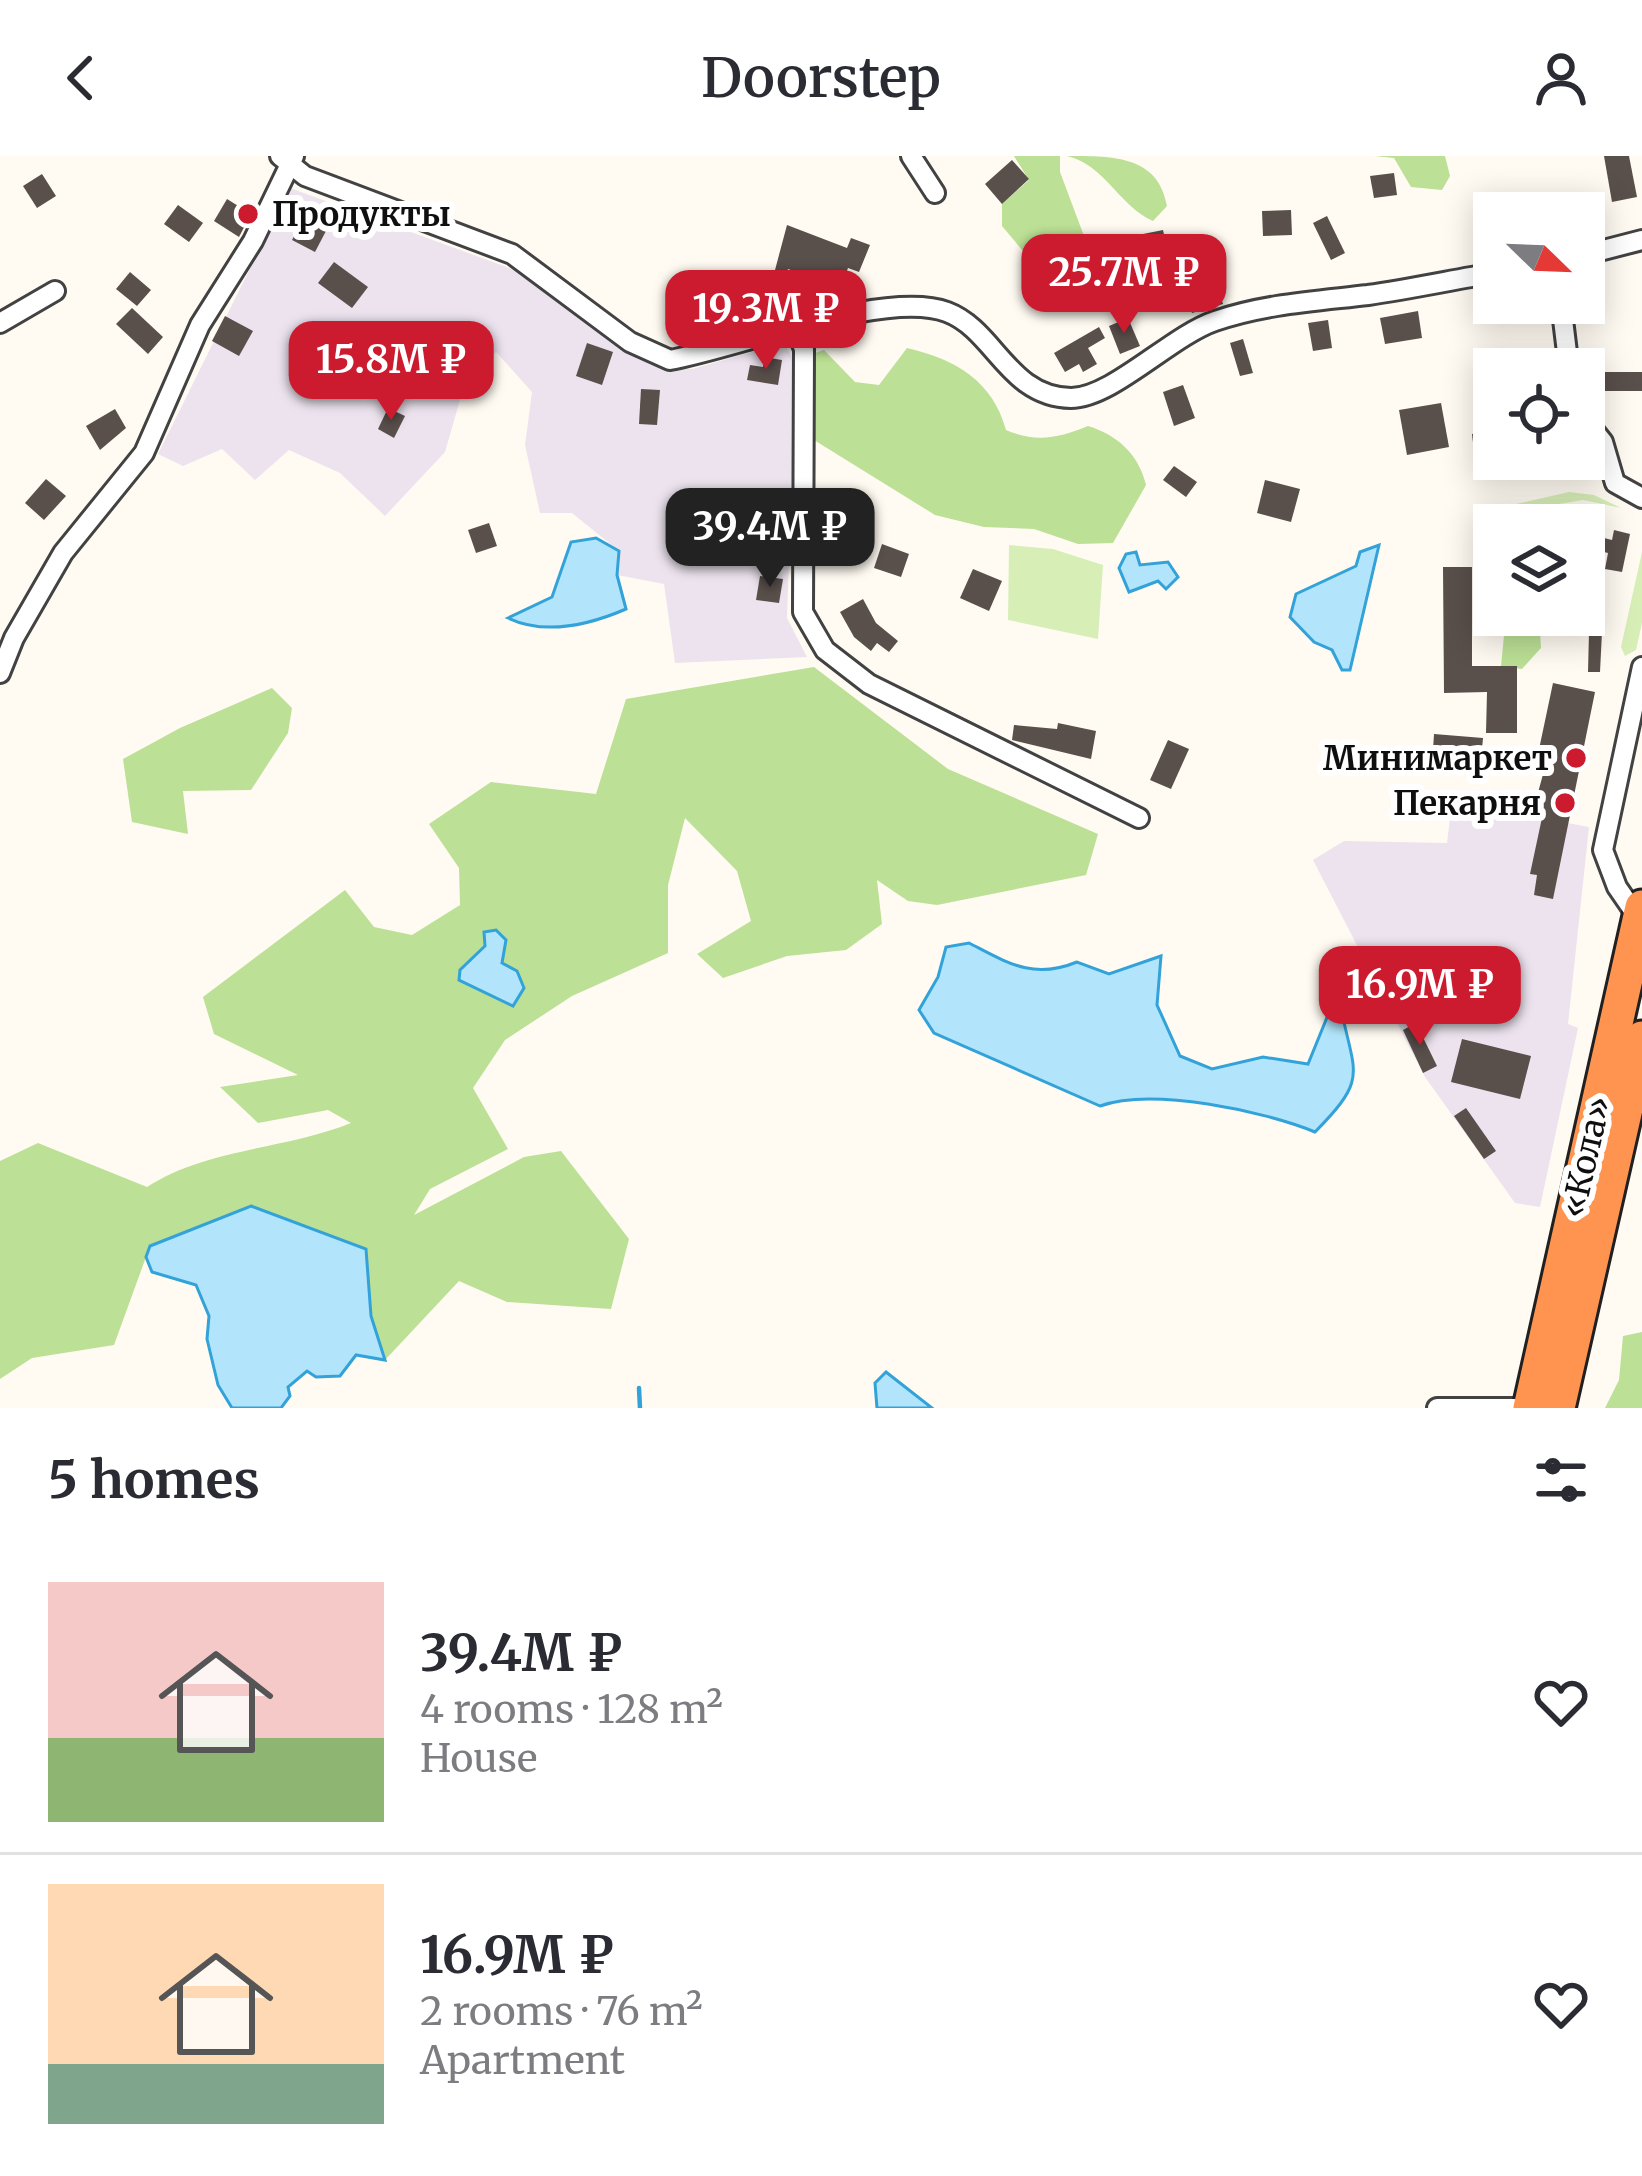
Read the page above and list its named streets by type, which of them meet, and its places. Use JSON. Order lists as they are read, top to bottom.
{
  "streets": {
    "highway": ["«Кола»"]
  },
  "places": ["Продукты", "Минимаркет", "Пекарня"],
  "north": "bottom right",
  "page": {
    "header": "Doorstep",
    "price": [
      "25.7M ₽",
      "19.3M ₽",
      "15.8M ₽",
      "39.4M ₽",
      "16.9M ₽"
    ],
    "heading": "5 homes",
    "list": [
      {
        "name": "39.4M ₽",
        "note": "4 rooms · 128 m² · House"
      },
      {
        "name": "16.9M ₽",
        "note": "2 rooms · 76 m² · Apartment"
      }
    ]
  }
}
